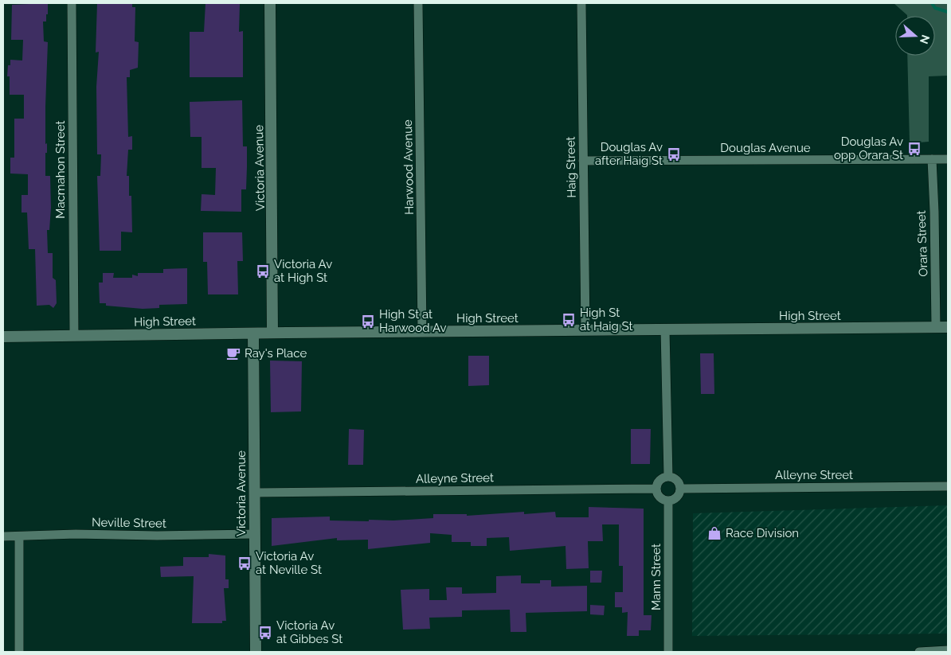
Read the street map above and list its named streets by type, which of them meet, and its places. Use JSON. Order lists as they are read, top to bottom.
{
  "streets": {
    "street": [
      "Douglas Avenue",
      "Harwood Avenue",
      "Haig Street",
      "Victoria Avenue",
      "Macmahon Street",
      "Orara Street",
      "High Street",
      "Alleyne Street",
      "Neville Street",
      "Mann Street"
    ]
  },
  "crossings": [
    ["Douglas Avenue", "Haig Street"],
    ["Douglas Avenue", "Orara Street"],
    ["Harwood Avenue", "High Street"],
    ["Haig Street", "High Street"],
    ["Victoria Avenue", "High Street"],
    ["Victoria Avenue", "Alleyne Street"],
    ["Victoria Avenue", "Neville Street"],
    ["Macmahon Street", "High Street"],
    ["Orara Street", "High Street"],
    ["Alleyne Street", "Mann Street"]
  ],
  "places": {
    "bus stop": [
      "Douglas Av opp Orara St",
      "Douglas Av after Haig St",
      "Victoria Av at High St",
      "High St at Haig St",
      "High St at Harwood Av",
      "Victoria Av at Neville St",
      "Victoria Av at Gibbes St"
    ],
    "cafe": ["Ray's Place"],
    "shop": ["Race Division"]
  },
  "north": "right"
}
